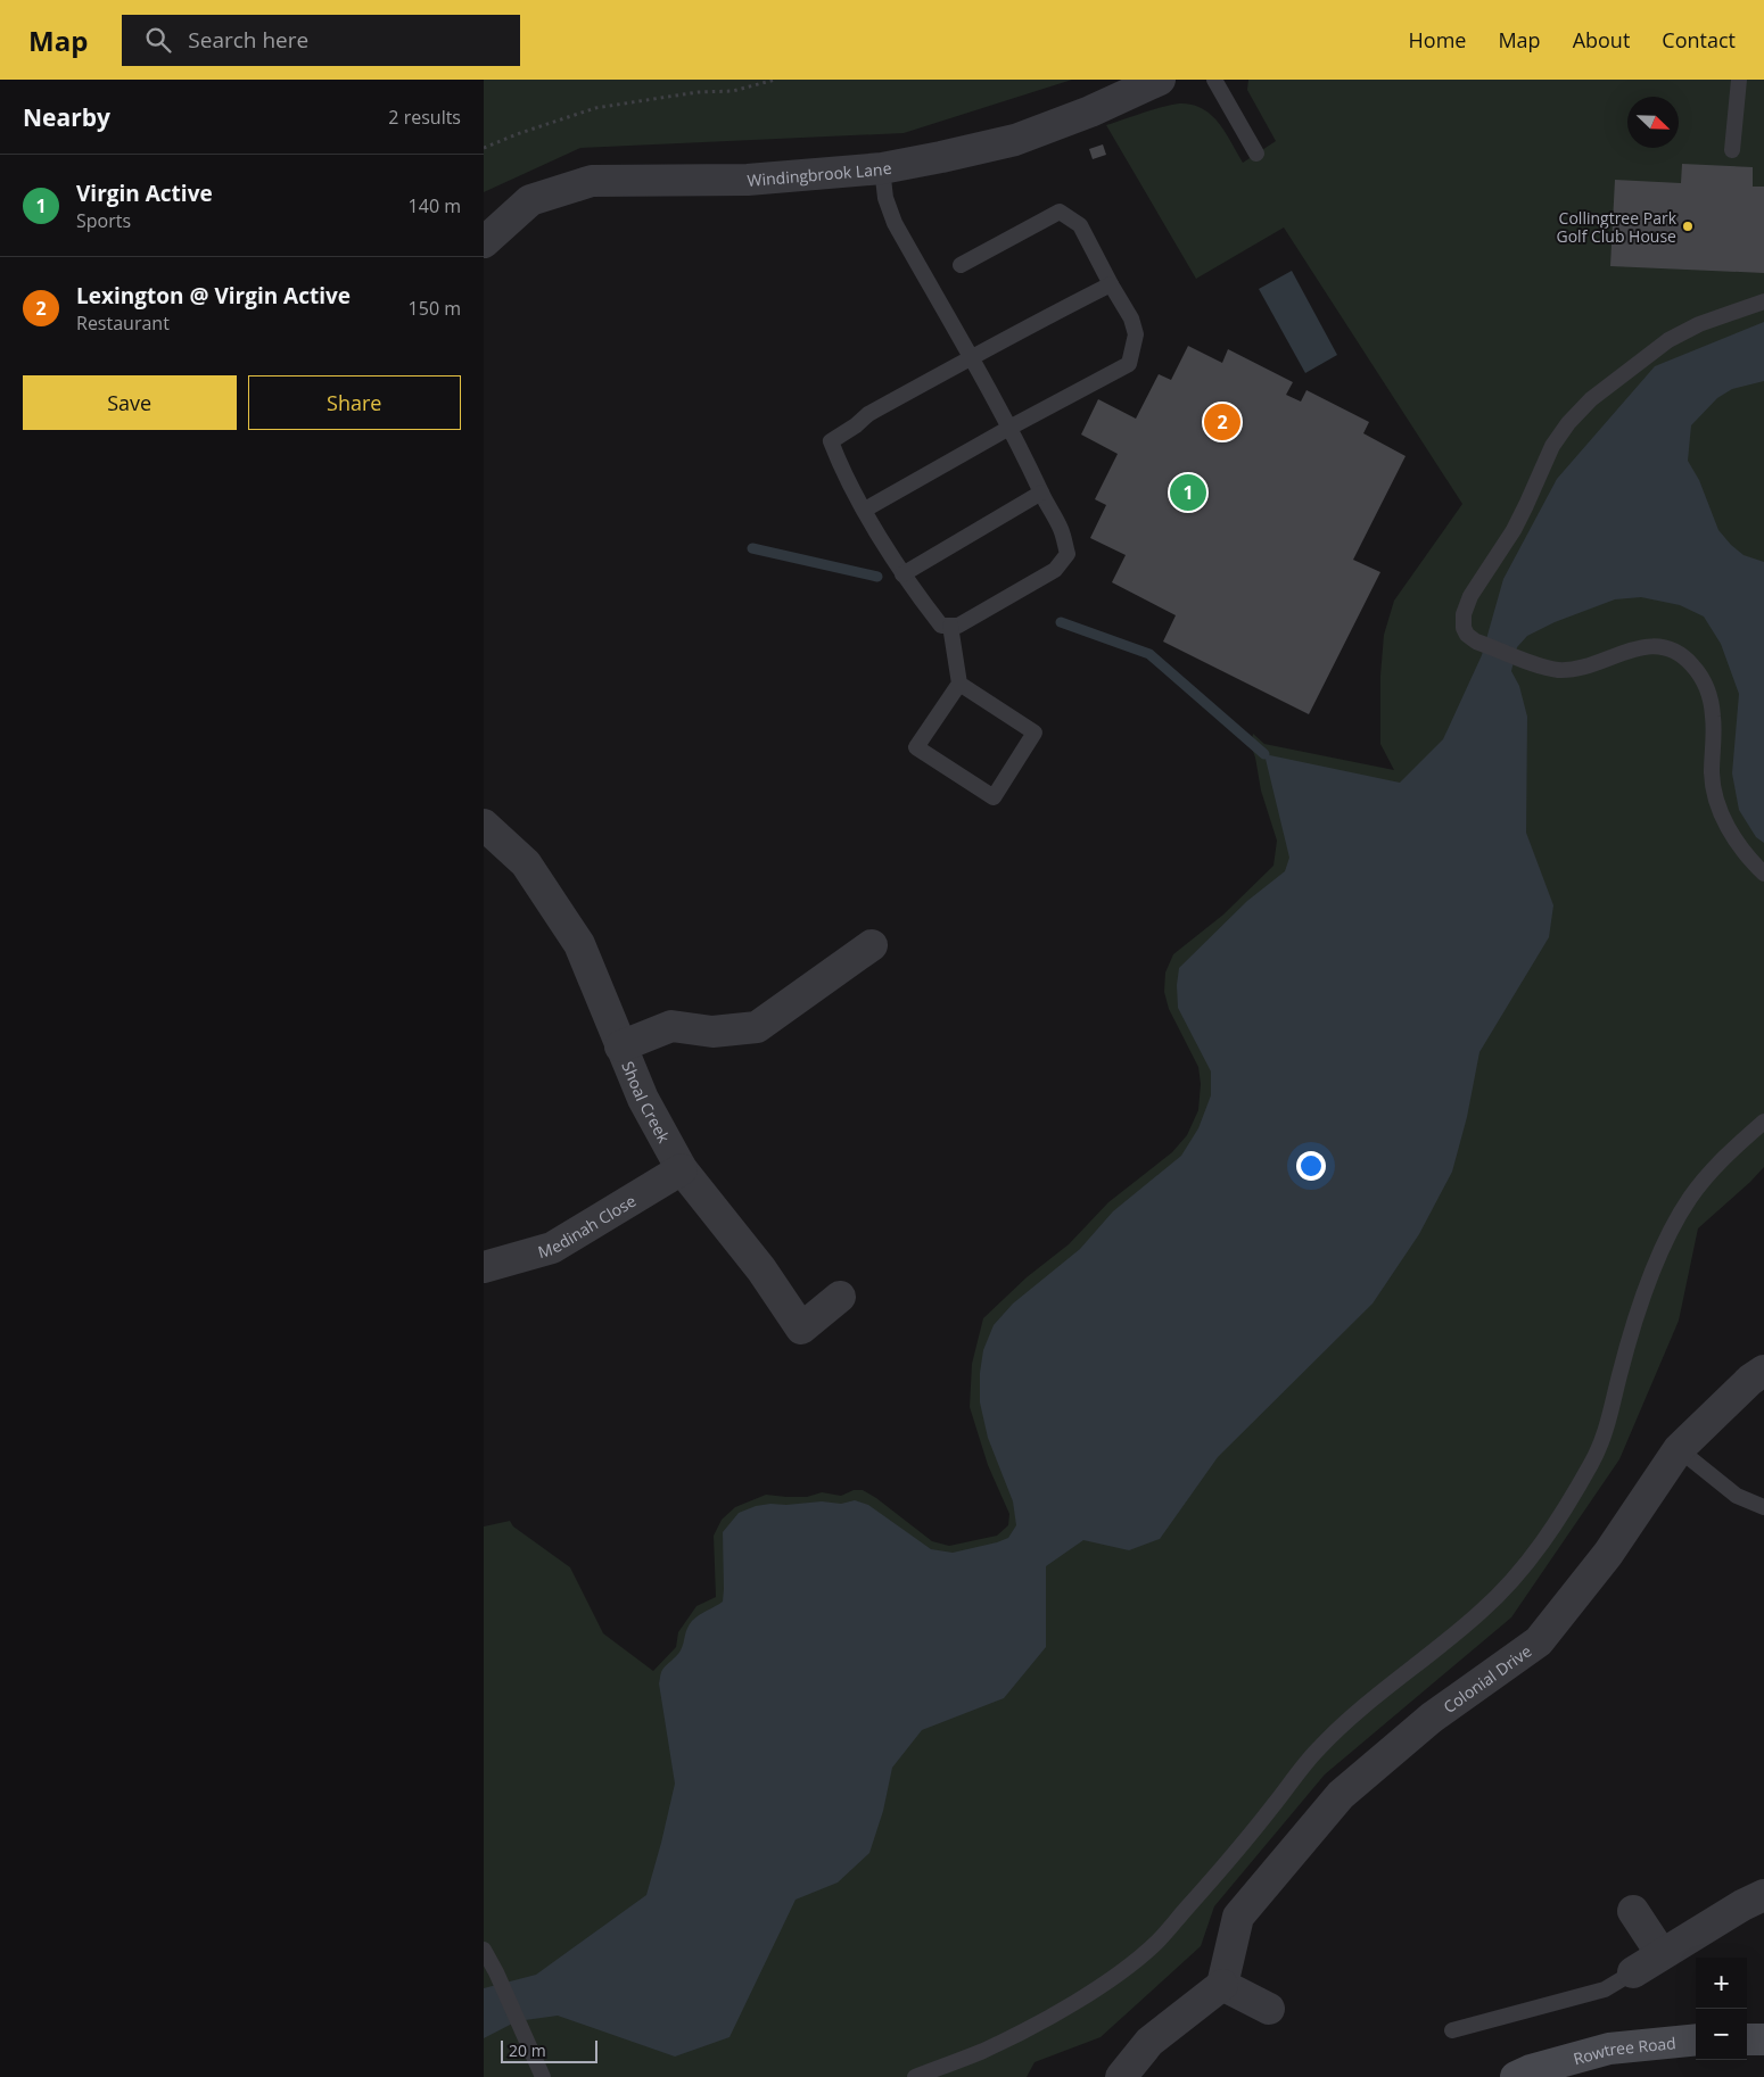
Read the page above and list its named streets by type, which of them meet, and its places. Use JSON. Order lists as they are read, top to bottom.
{
  "streets": {
    "street": [
      "Windingbrook Lane",
      "Shoal Creek",
      "Medinah Close",
      "Colonial Drive",
      "Rowtree Road"
    ]
  },
  "crossings": [
    ["Shoal Creek", "Medinah Close"]
  ],
  "places": ["Collingtree Park Golf Club House"],
  "scale_bar": "20 m",
  "north": "bottom right",
  "page": {
    "header": "Map",
    "search": "Search here",
    "nav": [
      "Home",
      "Map",
      "About",
      "Contact"
    ],
    "heading": ["Nearby", "2 results"],
    "list": [
      {
        "mark": "1",
        "name": "Virgin Active",
        "note": "Sports",
        "value": "140 m"
      },
      {
        "mark": "2",
        "name": "Lexington @ Virgin Active",
        "note": "Restaurant",
        "value": "150 m"
      }
    ],
    "buttons": ["Save", "Share"],
    "pins": ["2", "1"],
    "map_buttons": ["+", "−"],
    "scale": "20 m"
  }
}
